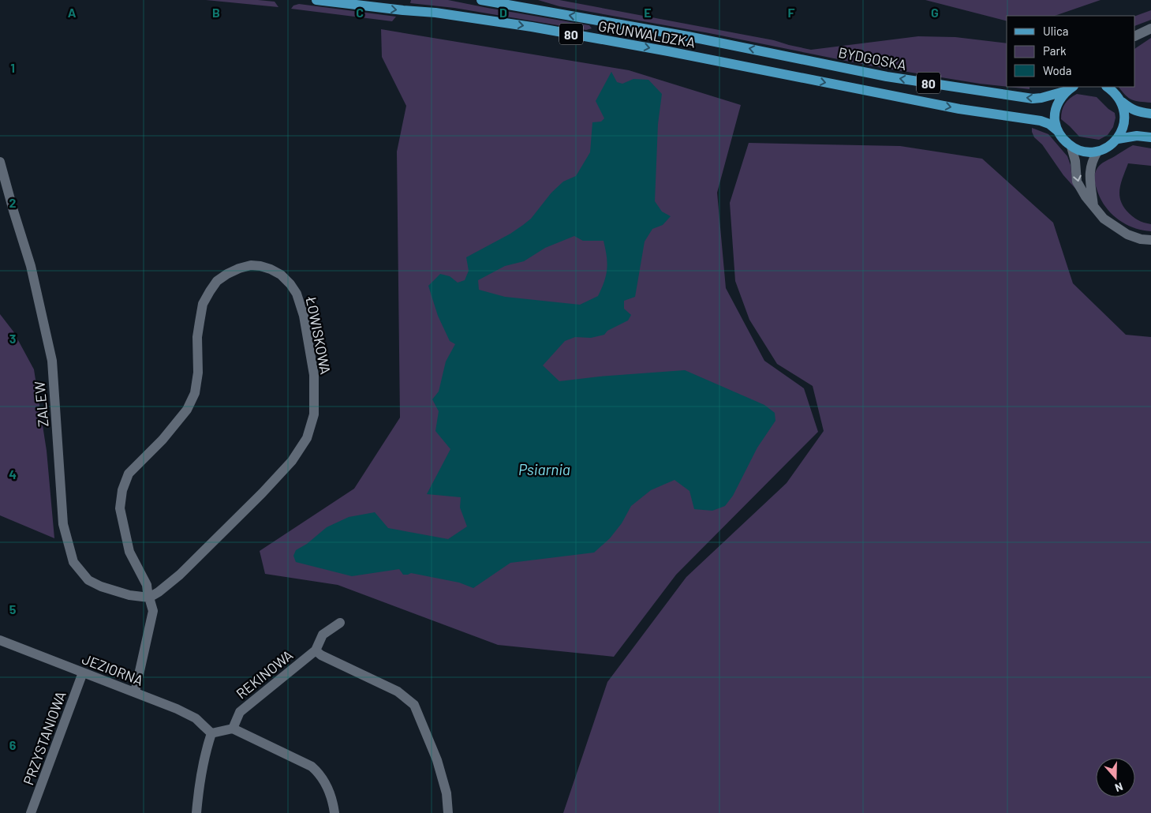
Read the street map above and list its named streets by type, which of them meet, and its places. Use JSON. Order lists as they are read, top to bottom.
{
  "streets": {
    "main road": ["80", "GRUNWALDZKA", "BYDGOSKA"],
    "street": [
      "ŁOWISKOWA",
      "ZALEW",
      "JEZIORNA",
      "REKINOWA",
      "PRZYSTANIOWA"
    ]
  },
  "crossings": [
    ["80", "GRUNWALDZKA"],
    ["80", "BYDGOSKA"],
    ["GRUNWALDZKA", "BYDGOSKA"],
    ["ŁOWISKOWA", "ZALEW"],
    ["ŁOWISKOWA", "JEZIORNA"],
    ["JEZIORNA", "PRZYSTANIOWA"]
  ],
  "one_way": ["BYDGOSKA"],
  "water": ["Psiarnia"],
  "legend": ["Ulica", "Park", "Woda"],
  "north": "bottom",
  "grid": {
    "columns": [
      "A",
      "B",
      "C",
      "D",
      "E",
      "F",
      "G"
    ],
    "rows": [
      "1",
      "2",
      "3",
      "4",
      "5",
      "6"
    ]
  }
}
